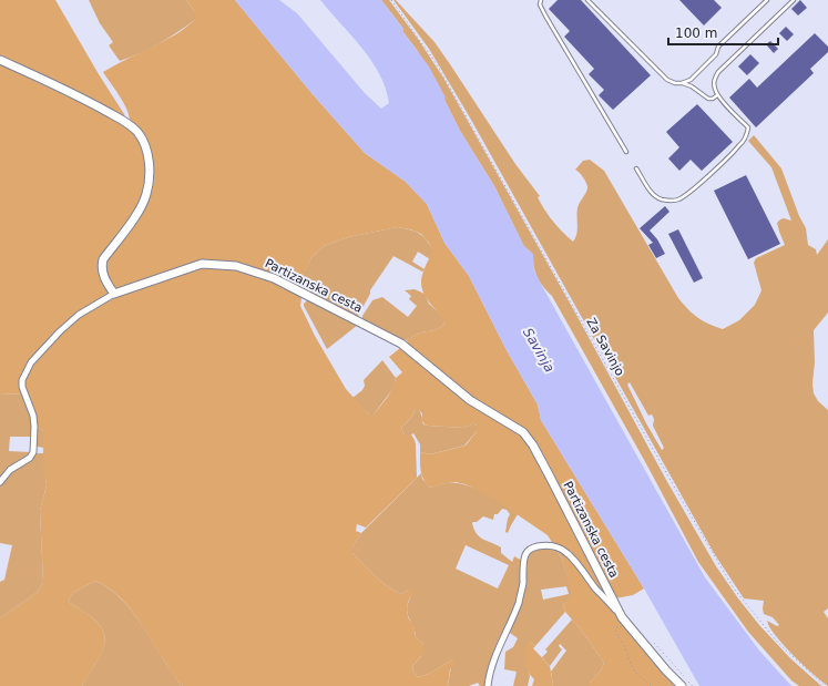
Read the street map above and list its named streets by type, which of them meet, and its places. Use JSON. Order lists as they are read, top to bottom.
{
  "streets": {
    "street": ["Partizanska cesta"],
    "path": ["Za Savinjo"]
  },
  "water": ["Savinja"],
  "scale_bar": "100 m"
}
